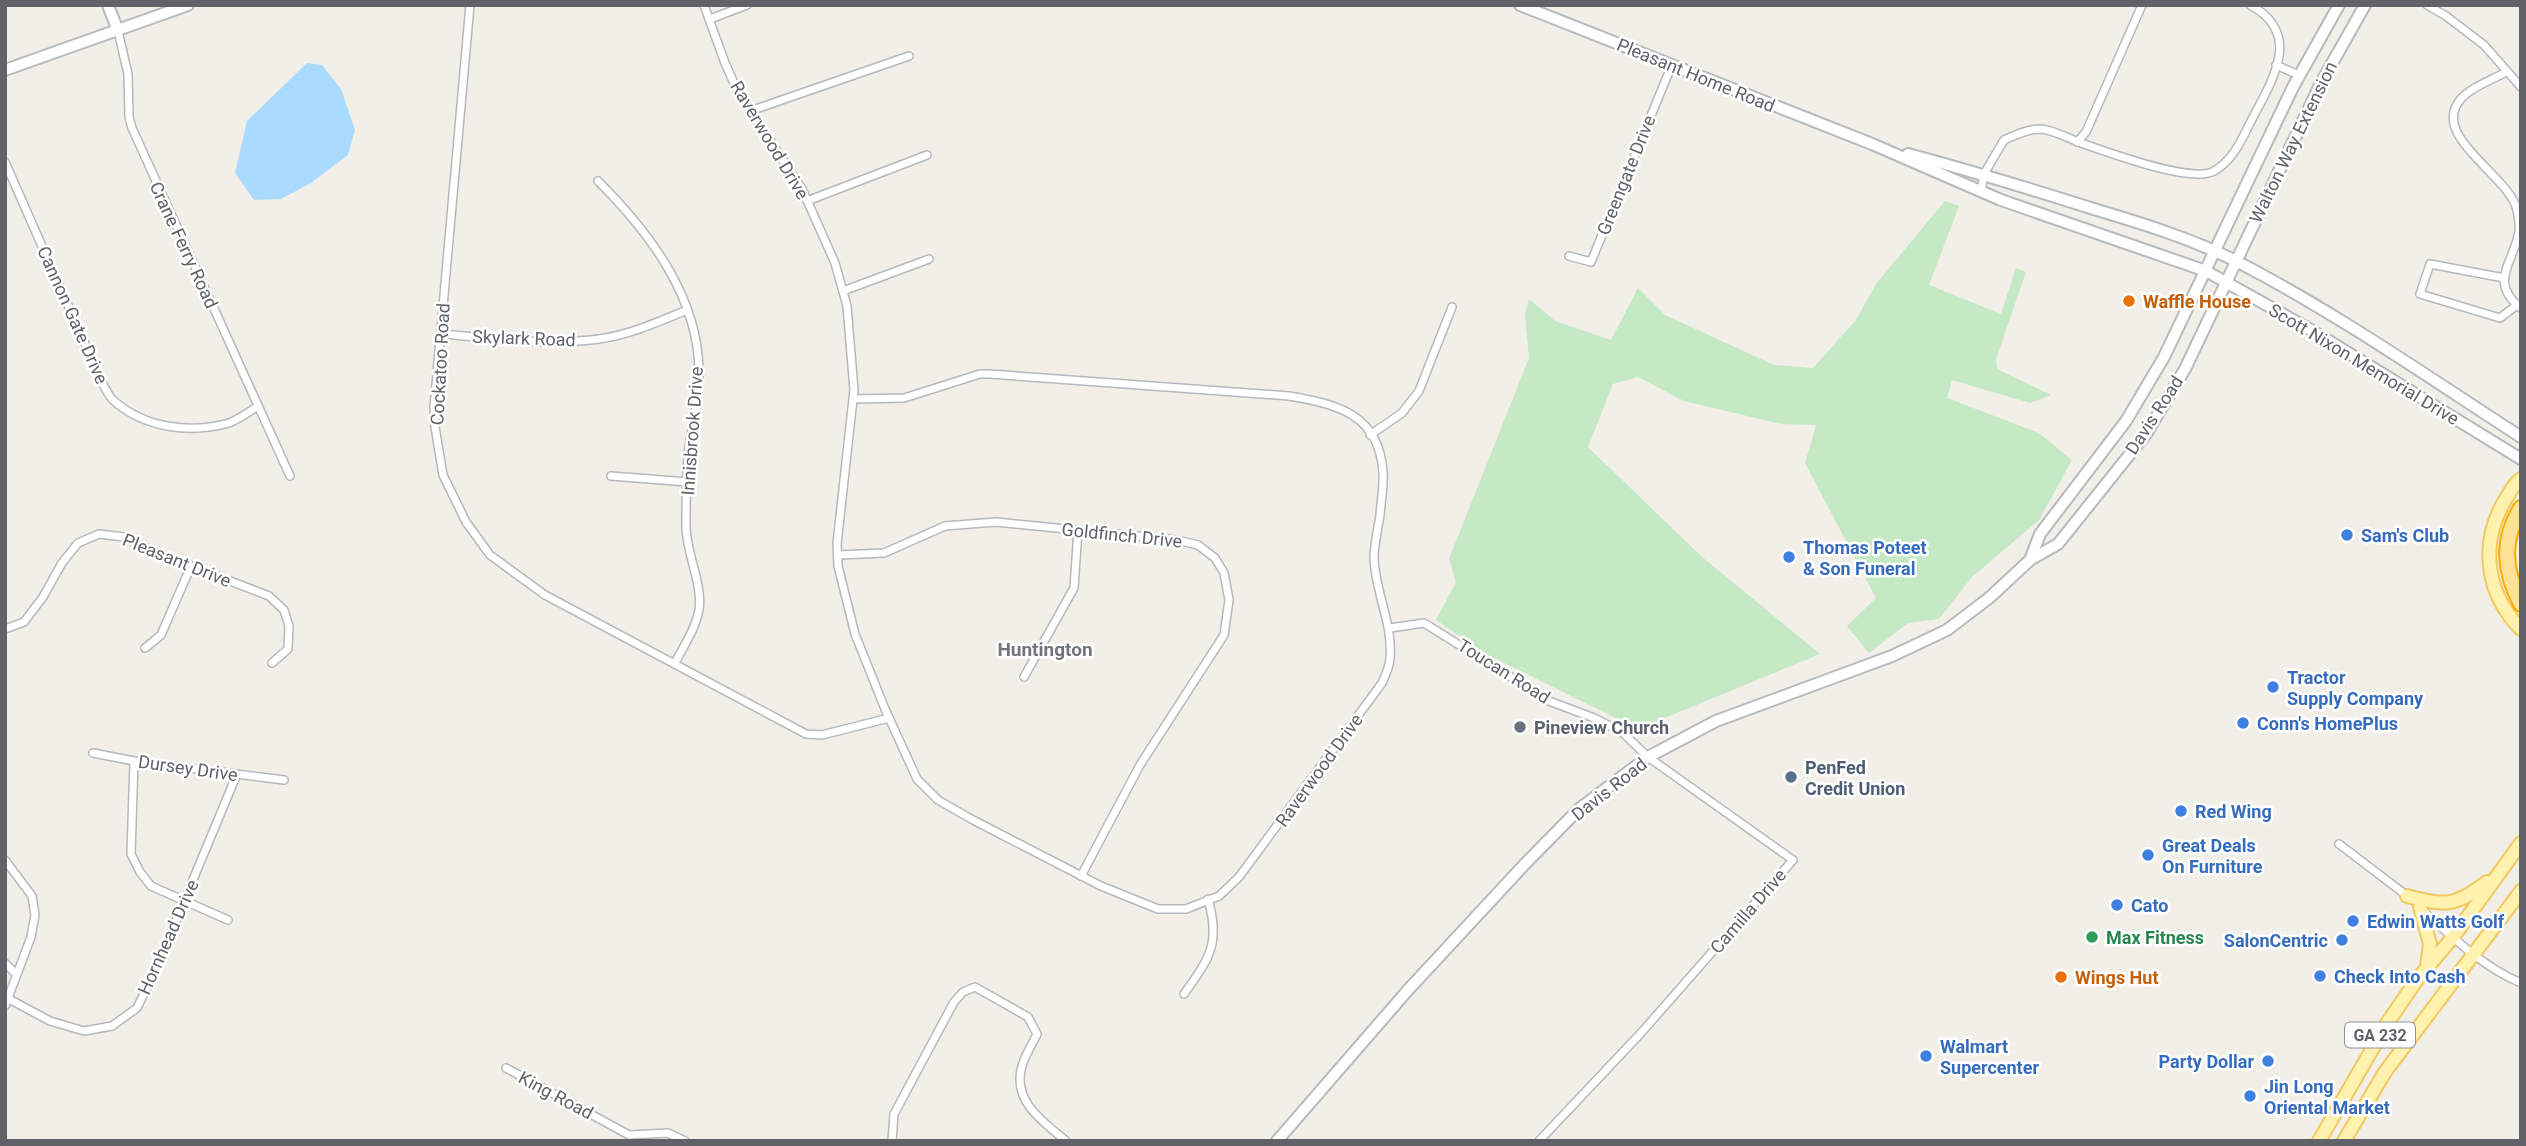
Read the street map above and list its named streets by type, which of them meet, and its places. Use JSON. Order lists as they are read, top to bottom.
{
  "streets": {
    "main road": [
      "Pleasant Home Road",
      "Walton Way Extension",
      "Crane Ferry Road",
      "Scott Nixon Memorial Drive",
      "Davis Road",
      "GA 232"
    ],
    "street": [
      "Raverwood Drive",
      "Greengate Drive",
      "Cannon Gate Drive",
      "Skylark Road",
      "Cockatoo Road",
      "Innisbrook Drive",
      "Goldfinch Drive",
      "Pleasant Drive",
      "Toucan Road",
      "Dursey Drive",
      "Camilla Drive",
      "Hornhead Drive",
      "King Road"
    ]
  },
  "crossings": [
    ["Pleasant Home Road", "Walton Way Extension"],
    ["Pleasant Home Road", "Greengate Drive"],
    ["Pleasant Home Road", "Scott Nixon Memorial Drive"],
    ["Pleasant Home Road", "Davis Road"],
    ["Raverwood Drive", "Cockatoo Road"],
    ["Raverwood Drive", "Goldfinch Drive"],
    ["Raverwood Drive", "Toucan Road"],
    ["Walton Way Extension", "Scott Nixon Memorial Drive"],
    ["Walton Way Extension", "Davis Road"],
    ["Crane Ferry Road", "Cannon Gate Drive"],
    ["Skylark Road", "Cockatoo Road"],
    ["Skylark Road", "Innisbrook Drive"],
    ["Cockatoo Road", "Innisbrook Drive"],
    ["Scott Nixon Memorial Drive", "Davis Road"],
    ["Davis Road", "Toucan Road"],
    ["Davis Road", "Camilla Drive"],
    ["Toucan Road", "Camilla Drive"],
    ["Dursey Drive", "Hornhead Drive"]
  ],
  "districts": ["Huntington"],
  "places": [
    "Waffle House",
    "Sam's Club",
    "Thomas Poteet & Son Funeral",
    "Tractor Supply Company",
    "Conn's HomePlus",
    "Pineview Church",
    "PenFed Credit Union",
    "Red Wing",
    "Great Deals On Furniture",
    "Cato",
    "Edwin Watts Golf",
    "Max Fitness",
    "SalonCentric",
    "Check Into Cash",
    "Wings Hut",
    "Walmart Supercenter",
    "Party Dollar",
    "Jin Long Oriental Market"
  ]
}
